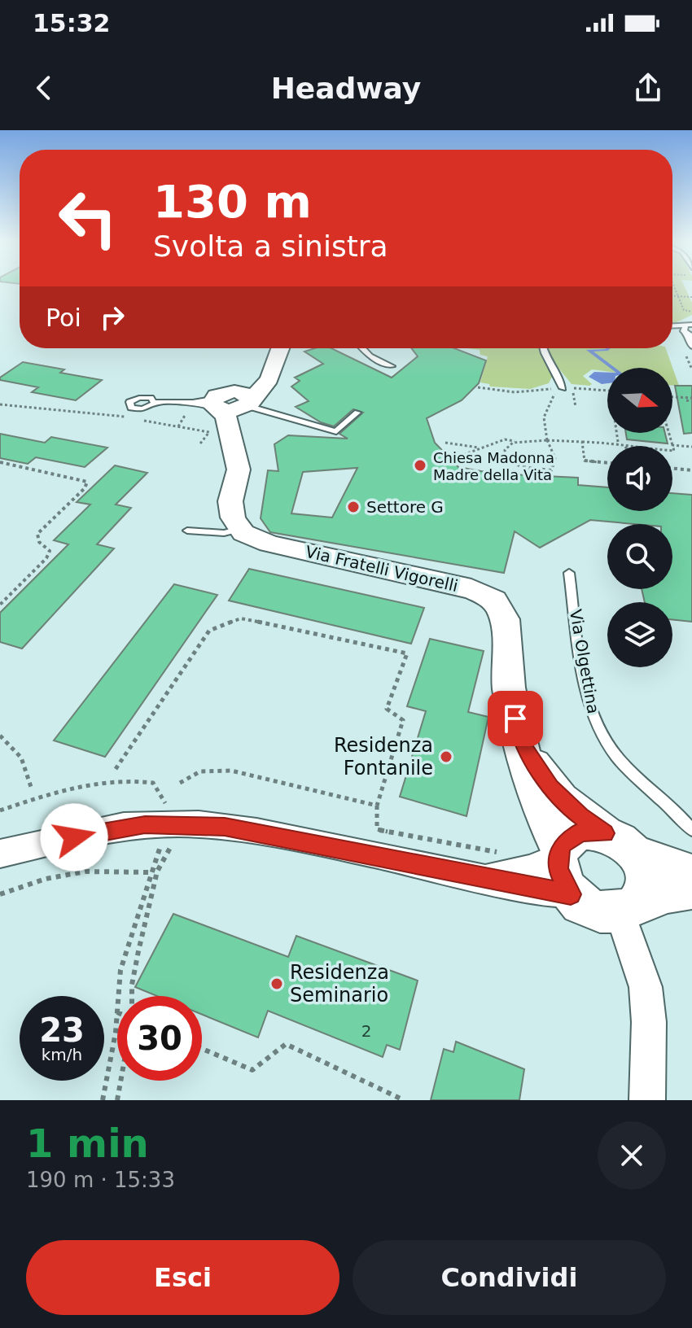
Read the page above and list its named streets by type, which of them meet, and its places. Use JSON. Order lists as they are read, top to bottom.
{
  "streets": {
    "street": ["Via Fratelli Vigorelli"],
    "lane": ["Via Olgettina"]
  },
  "places": [
    "Chiesa Madonna Madre della Vita",
    "Settore G",
    "Residenza Fontanile",
    "Residenza Seminario"
  ],
  "house_numbers": ["2"],
  "north": "right",
  "page": {
    "status": "15:32",
    "header": "Headway",
    "turn": ["130 m", "Svolta a sinistra"],
    "then": "Poi",
    "speed": "23 km/h",
    "limit": "30",
    "heading": ["1 min", "190 m · 15:33"],
    "buttons": ["Esci", "Condividi"]
  }
}
